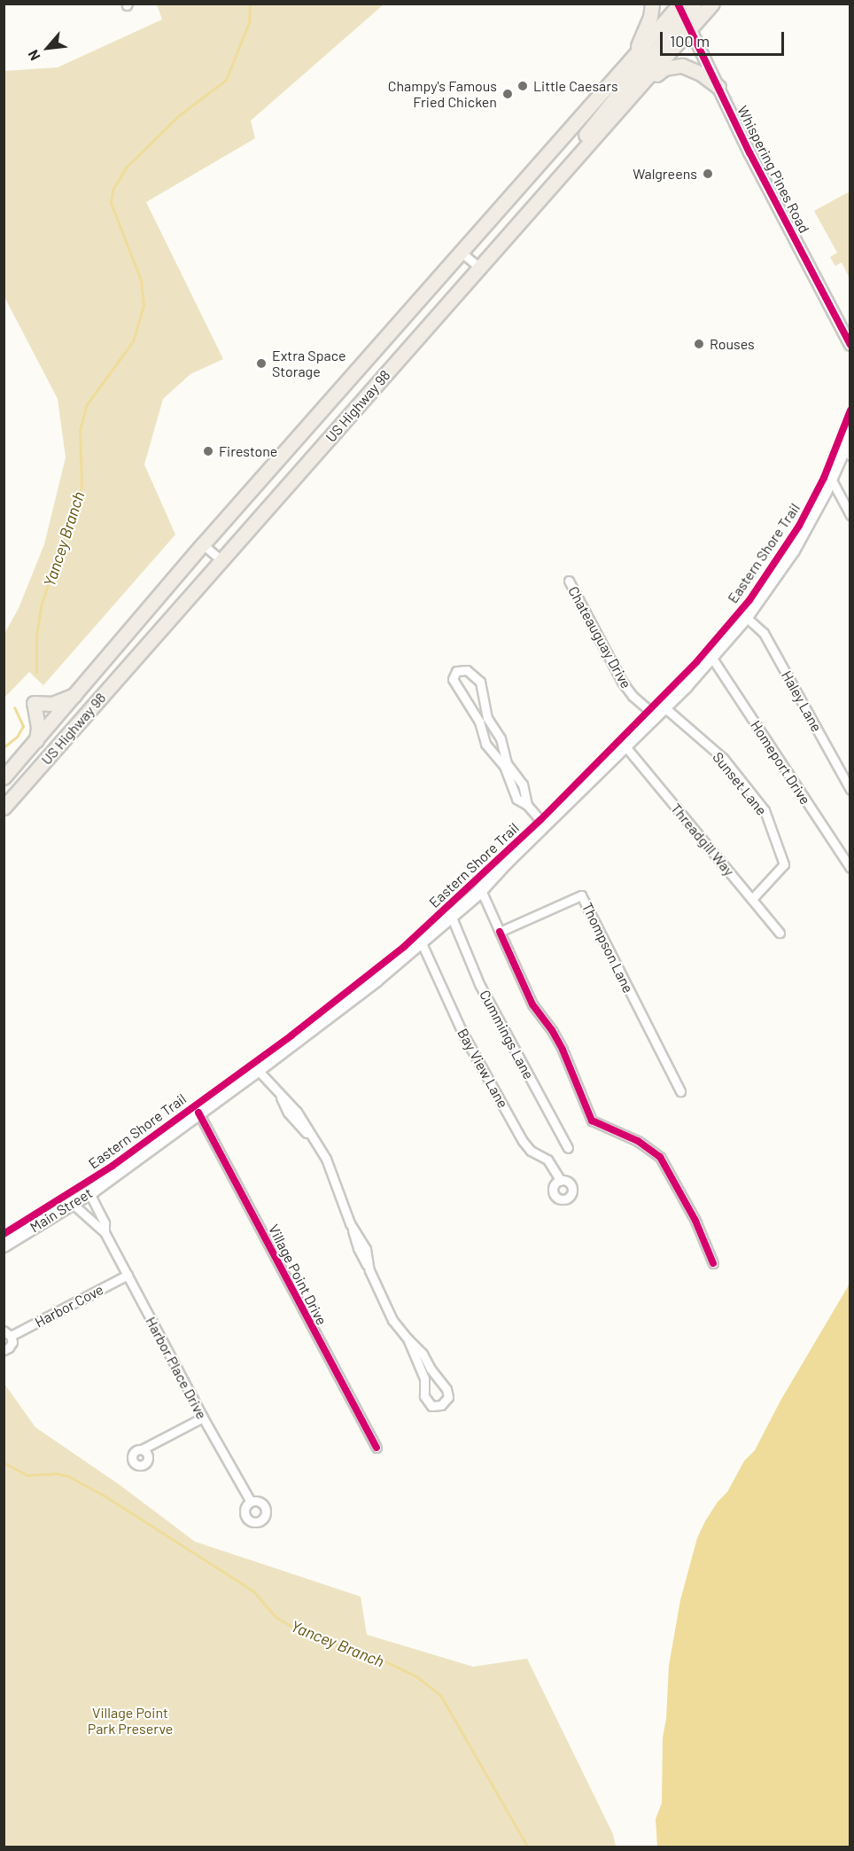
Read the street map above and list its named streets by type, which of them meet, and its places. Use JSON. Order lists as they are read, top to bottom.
{
  "streets": {
    "main road": ["US Highway 98", "Main Street"],
    "street": [
      "Whispering Pines Road",
      "Chateauguay Drive",
      "Haley Lane",
      "Homeport Drive",
      "Sunset Lane",
      "Threadgill Way",
      "Thompson Lane",
      "Cummings Lane",
      "Bay View Lane",
      "Village Point Drive",
      "Harbor Cove",
      "Harbor Place Drive"
    ],
    "cycle path": ["Eastern Shore Trail"]
  },
  "crossings": [
    ["Whispering Pines Road", "US Highway 98"],
    ["Chateauguay Drive", "Sunset Lane"],
    ["Chateauguay Drive", "Main Street"],
    ["Haley Lane", "Main Street"],
    ["Homeport Drive", "Main Street"],
    ["Sunset Lane", "Threadgill Way"],
    ["Sunset Lane", "Main Street"],
    ["Threadgill Way", "Main Street"],
    ["Cummings Lane", "Main Street"],
    ["Bay View Lane", "Main Street"],
    ["Main Street", "Village Point Drive"],
    ["Main Street", "Harbor Place Drive"],
    ["Harbor Cove", "Harbor Place Drive"]
  ],
  "water": ["Yancey Branch"],
  "parks": ["Village Point Park Preserve"],
  "places": [
    "Little Caesars",
    "Champy's Famous Fried Chicken",
    "Walgreens",
    "Rouses",
    "Extra Space Storage",
    "Firestone"
  ],
  "scale_bar": "100 m",
  "north": "bottom left"
}
